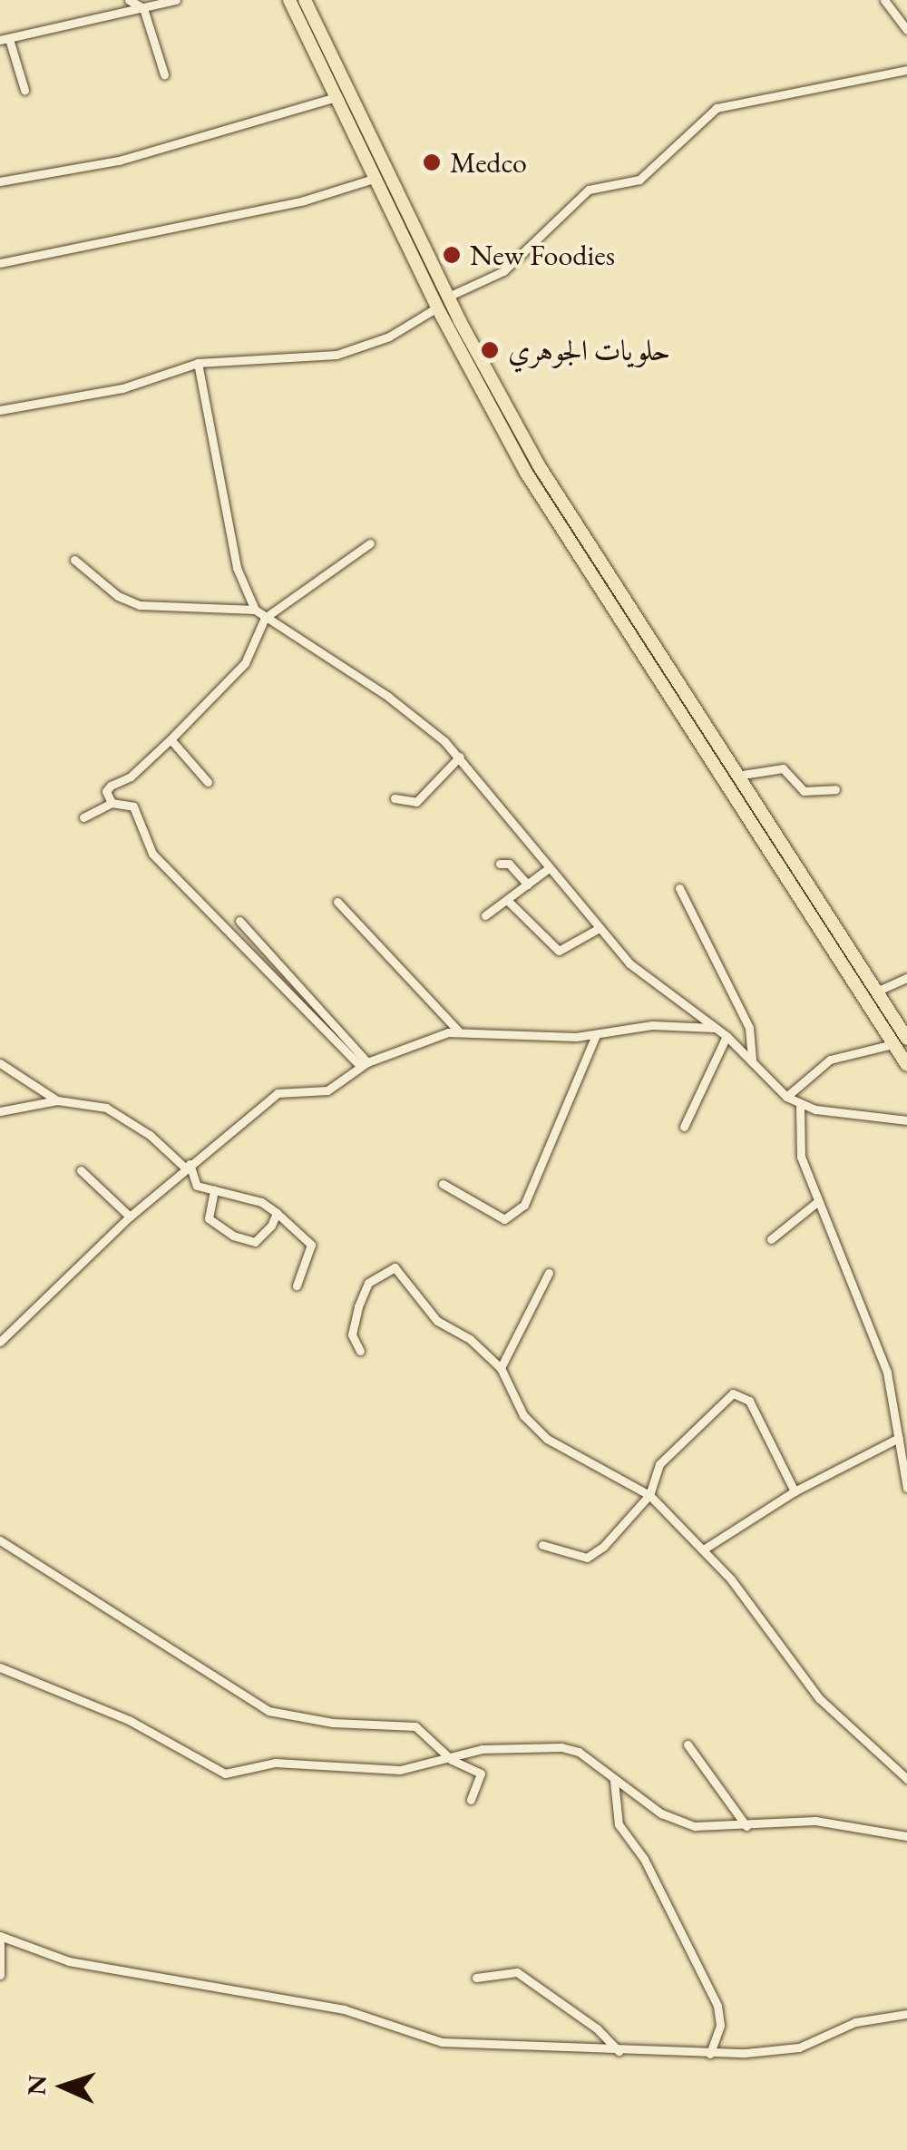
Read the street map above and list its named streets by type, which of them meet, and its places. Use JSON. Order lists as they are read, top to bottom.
{
  "places": ["Medco", "New Foodies", "حلويات الجوهري"],
  "north": "left"
}
